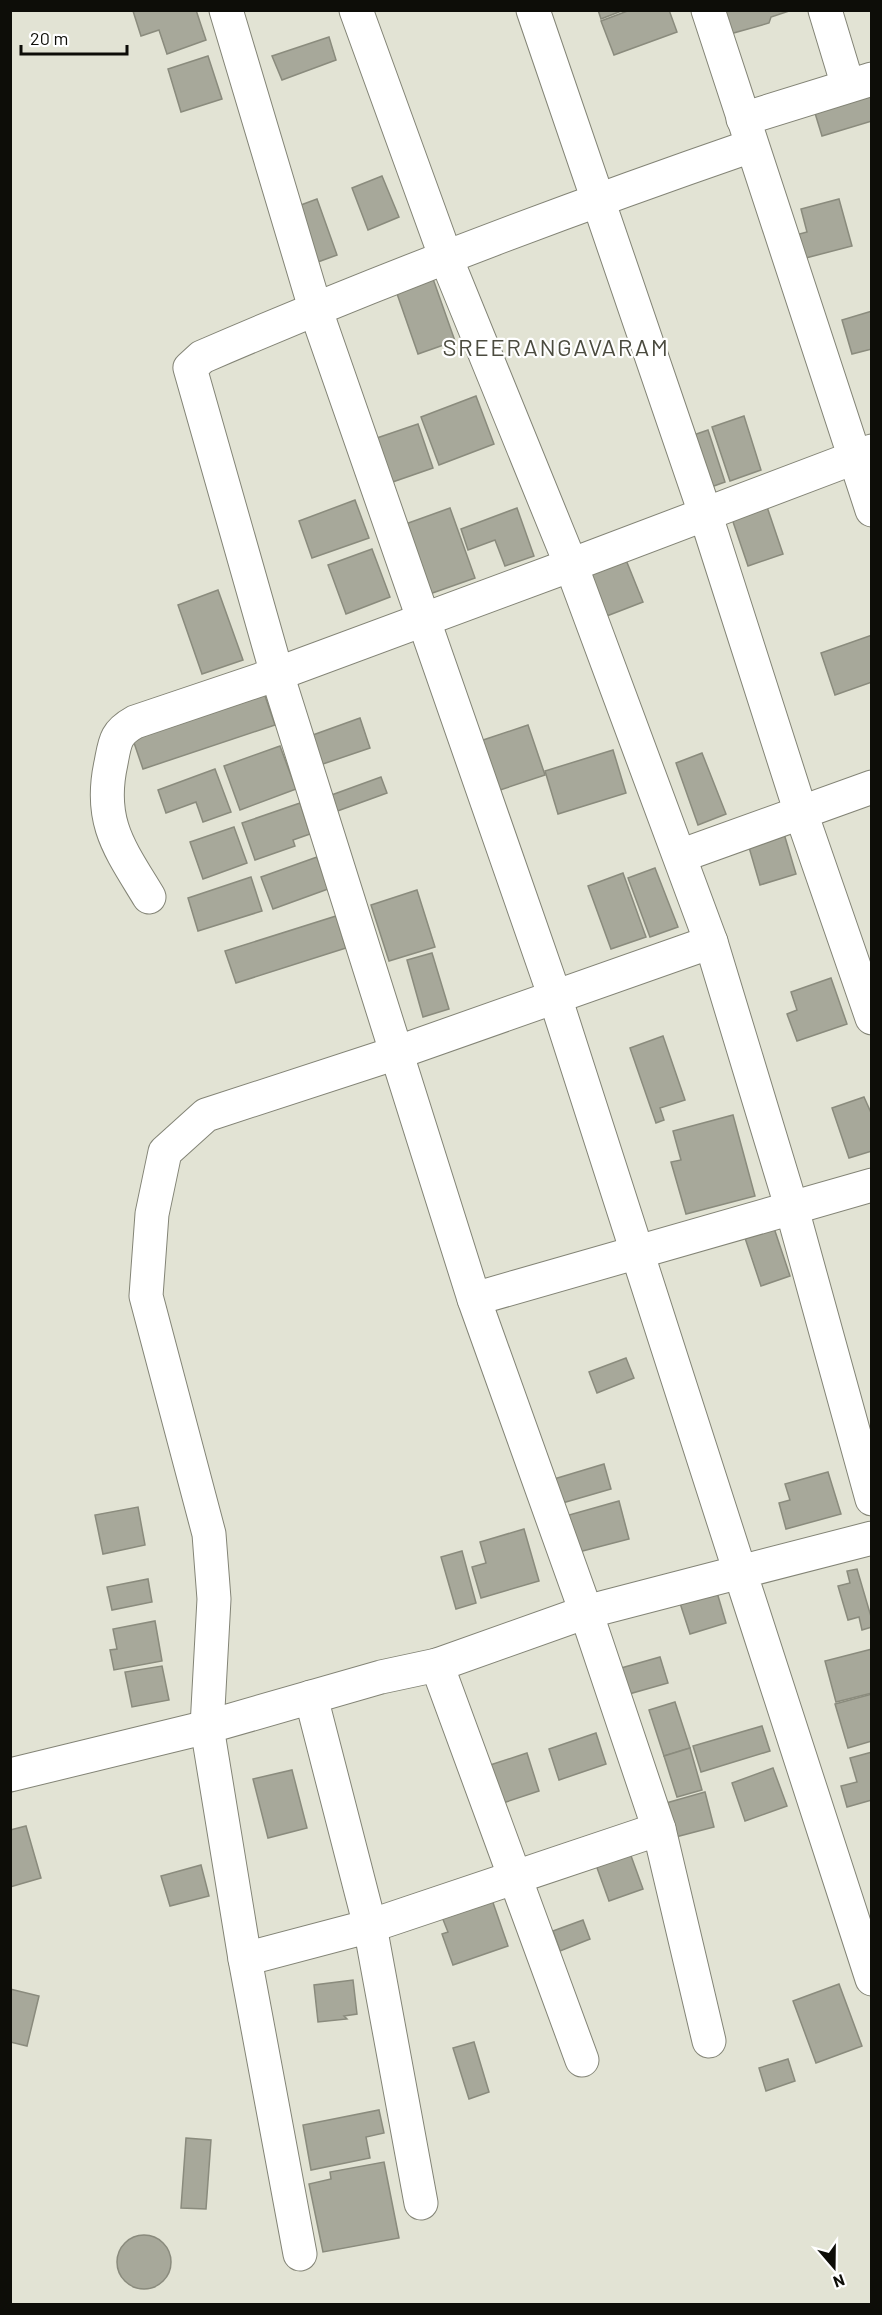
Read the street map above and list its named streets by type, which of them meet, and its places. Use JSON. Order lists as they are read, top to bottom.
{
  "districts": ["SREERANGAVARAM"],
  "scale_bar": "20 m",
  "north": "bottom"
}
